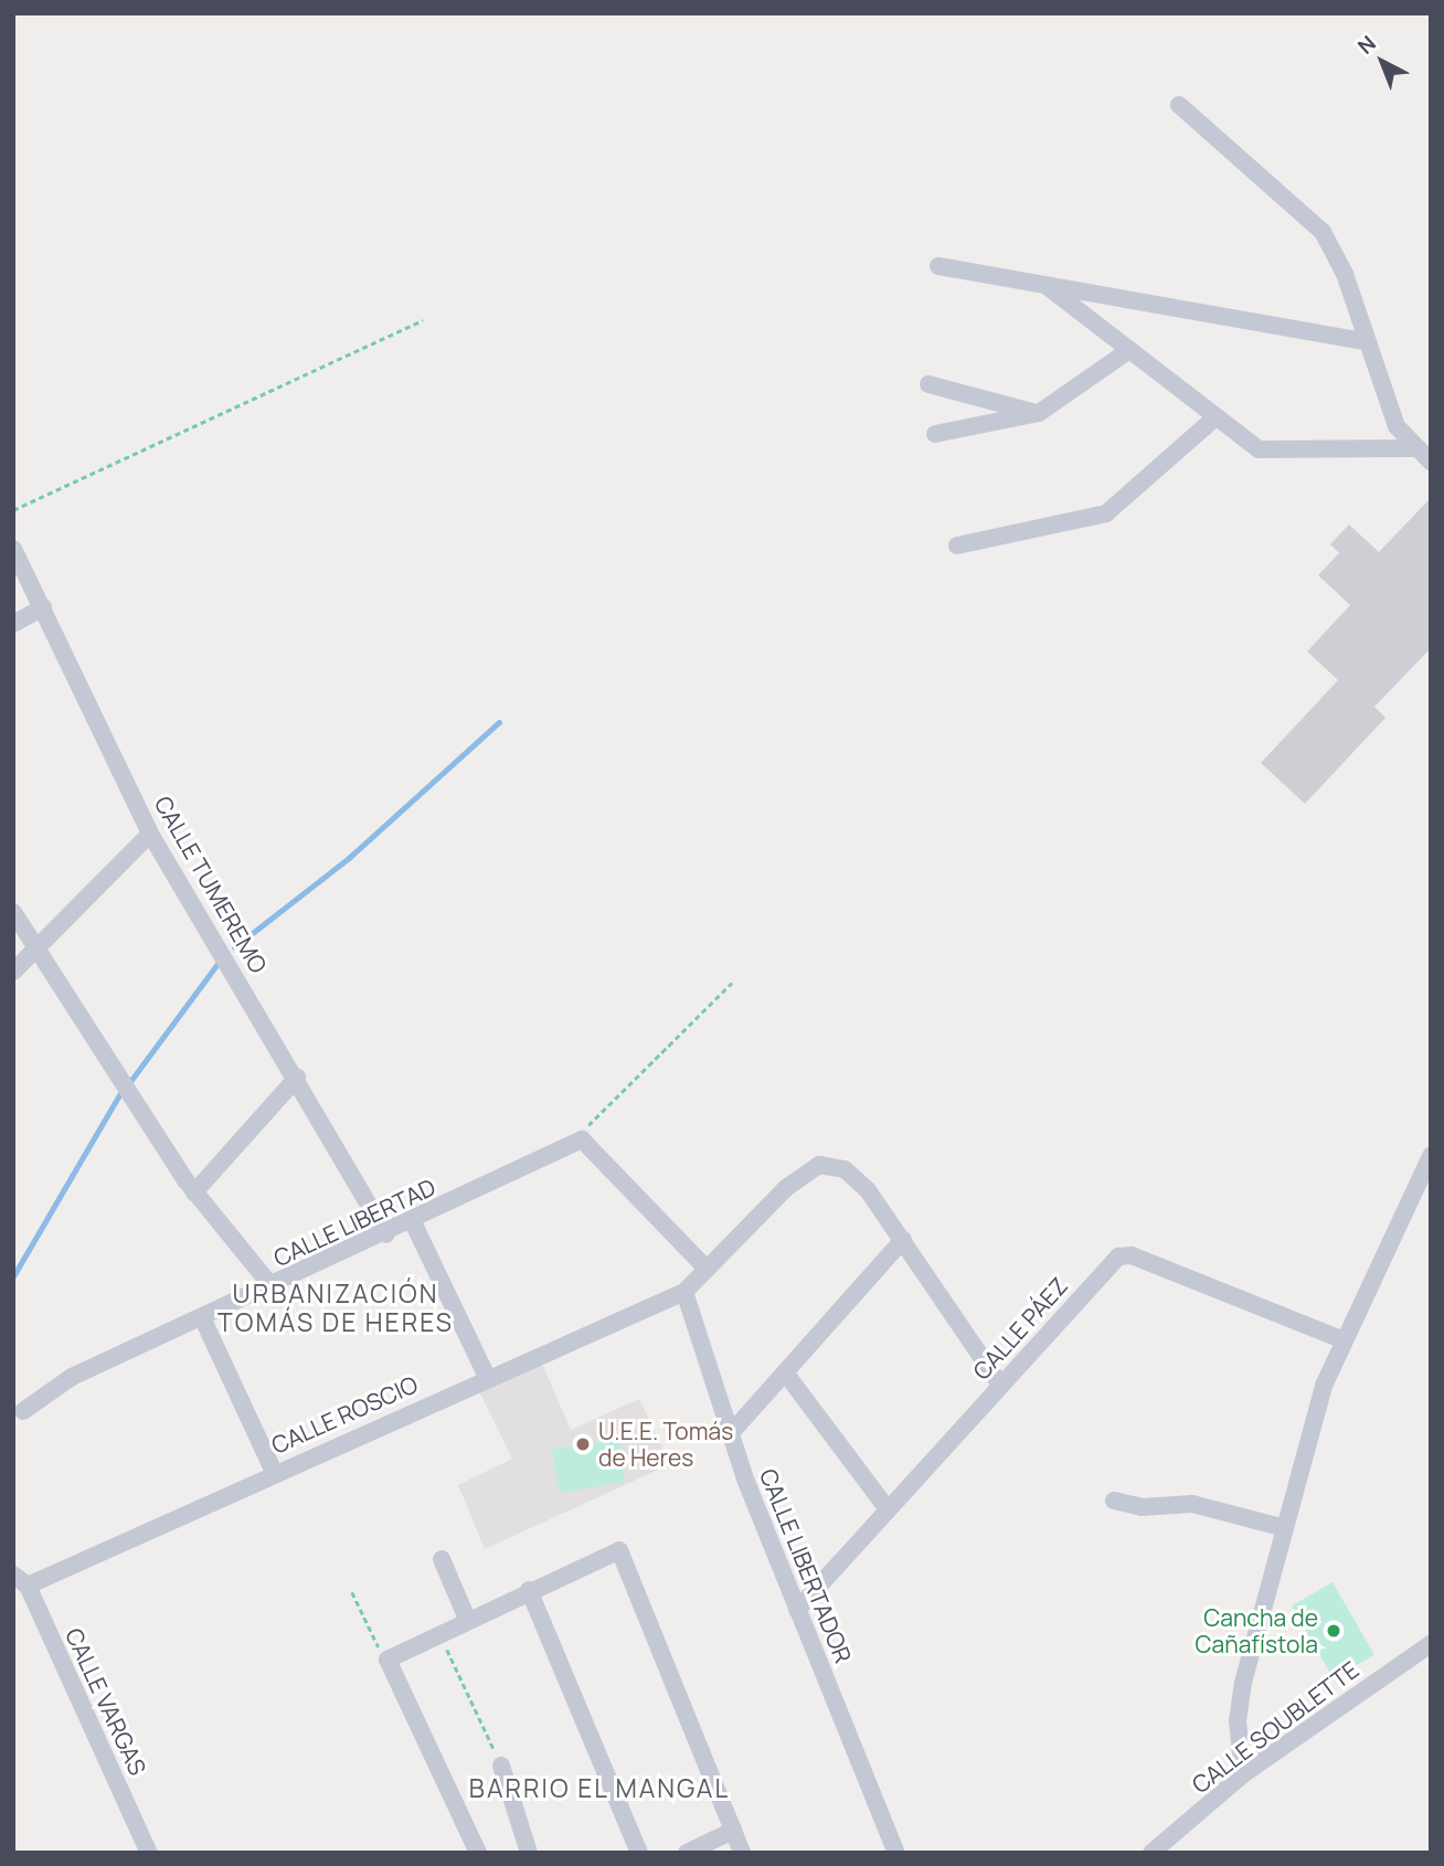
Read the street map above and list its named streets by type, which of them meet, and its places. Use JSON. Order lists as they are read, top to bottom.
{
  "streets": {
    "street": [
      "CALLE TUMEREMO",
      "CALLE LIBERTAD",
      "CALLE PÁEZ",
      "CALLE ROSCIO",
      "CALLE LIBERTADOR",
      "CALLE VARGAS",
      "CALLE SOUBLETTE"
    ]
  },
  "crossings": [
    ["CALLE TUMEREMO", "CALLE LIBERTAD"],
    ["CALLE PÁEZ", "CALLE LIBERTADOR"],
    ["CALLE ROSCIO", "CALLE LIBERTADOR"],
    ["CALLE ROSCIO", "CALLE VARGAS"]
  ],
  "districts": ["URBANIZACIÓN TOMÁS DE HERES", "BARRIO EL MANGAL"],
  "places": ["U.E.E. Tomás de Heres", "Cancha de Cañafístola"],
  "north": "top left"
}
